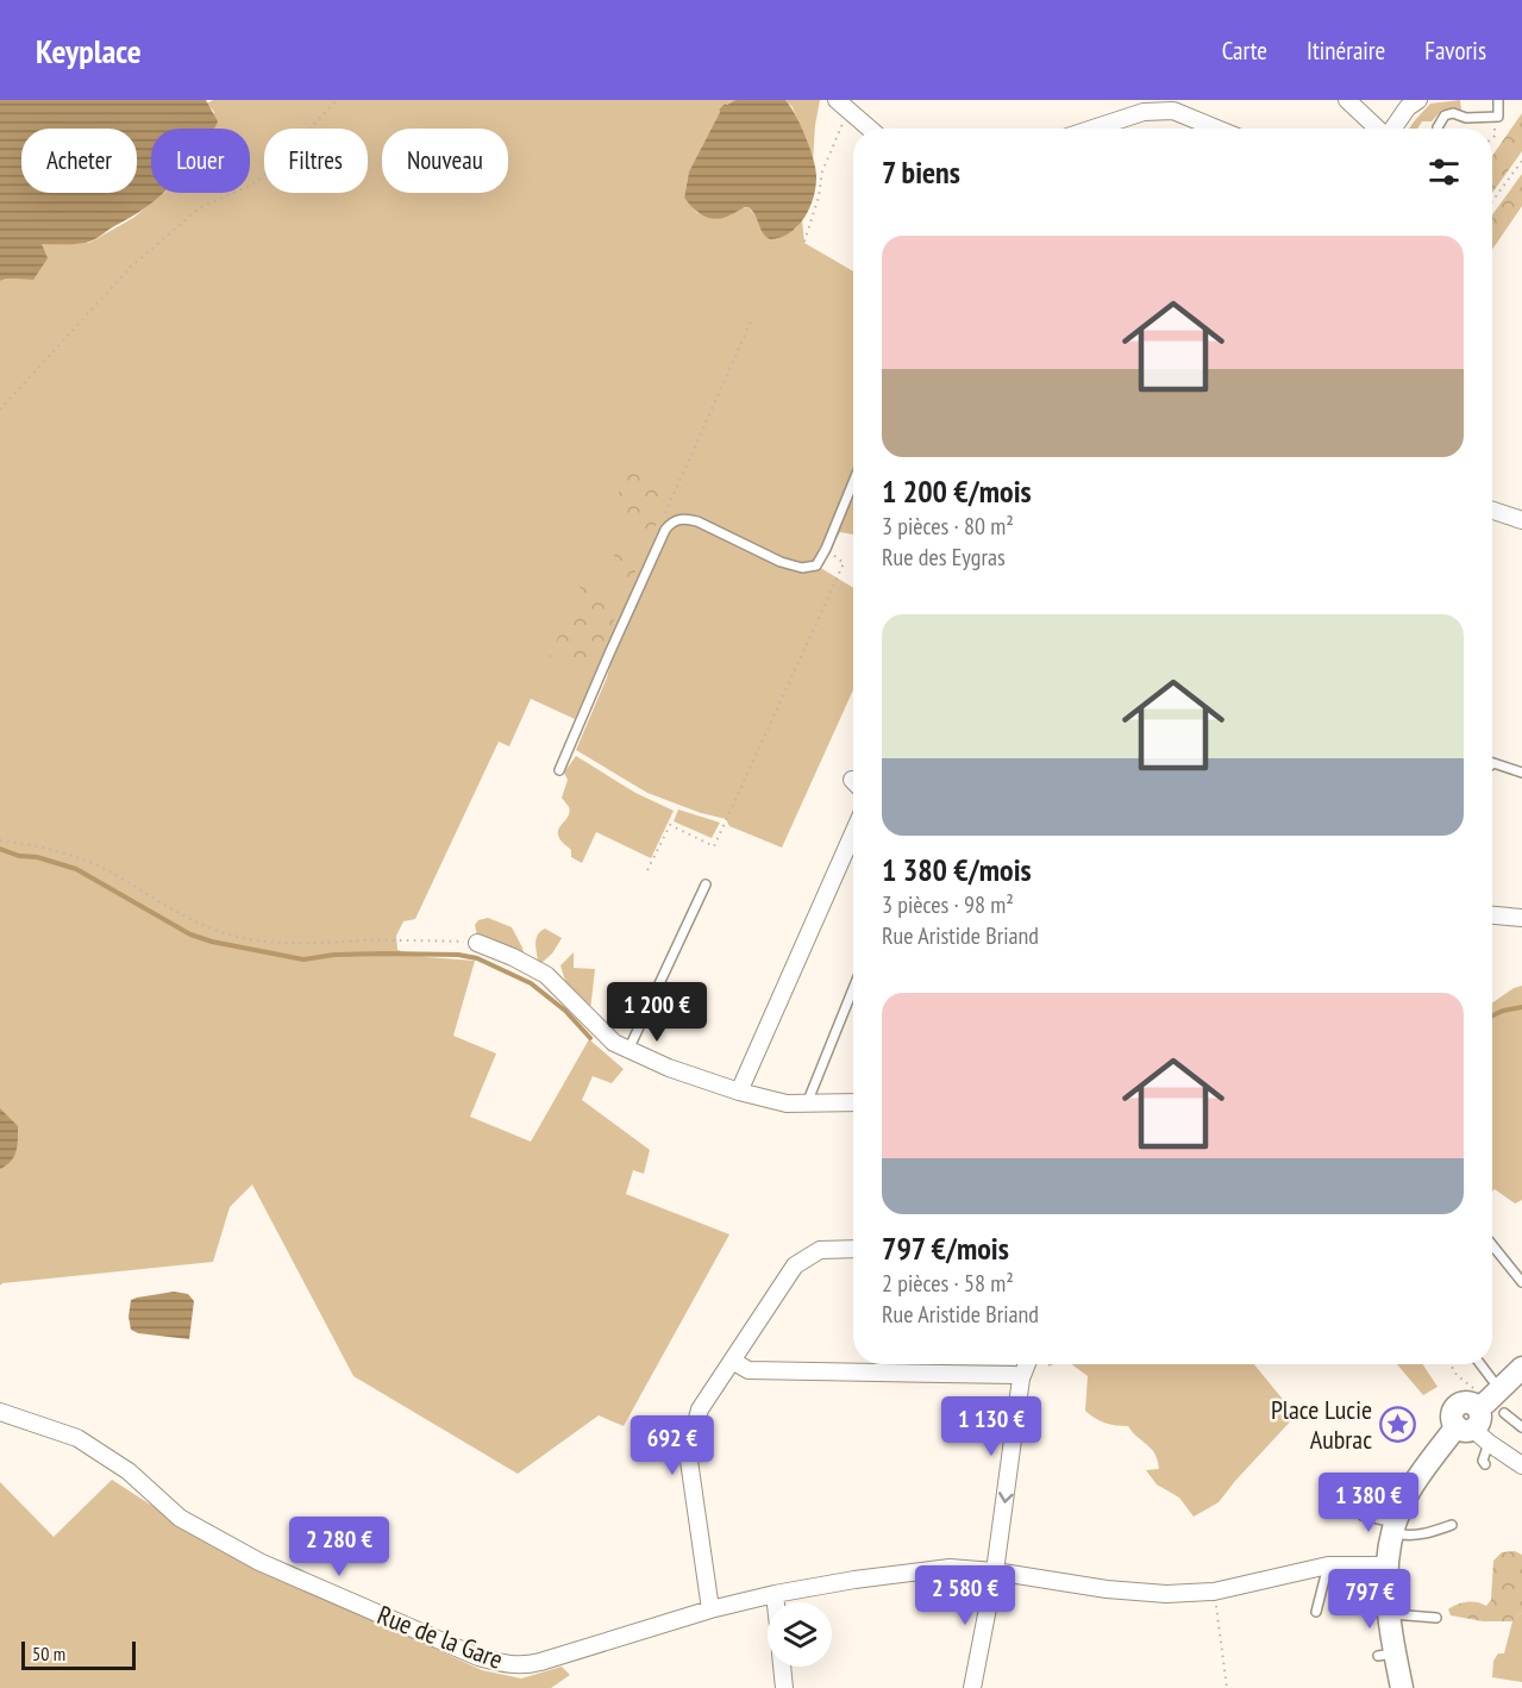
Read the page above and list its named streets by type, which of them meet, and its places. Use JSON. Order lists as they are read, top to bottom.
{
  "streets": {
    "street": ["Rue de la Gare"]
  },
  "places": {
    "place": ["Place Lucie Aubrac"]
  },
  "scale_bar": "50 m",
  "page": {
    "header": "Keyplace",
    "nav": ["Carte", "Itinéraire", "Favoris"],
    "chip": [
      "Acheter",
      "Louer",
      "Filtres",
      "Nouveau"
    ],
    "heading": "7 biens",
    "list": [
      {
        "name": "1 200 €/mois",
        "note": "3 pièces · 80 m² · Rue des Eygras"
      },
      {
        "name": "1 380 €/mois",
        "note": "3 pièces · 98 m² · Rue Aristide Briand"
      },
      {
        "name": "797 €/mois",
        "note": "2 pièces · 58 m² · Rue Aristide Briand"
      }
    ],
    "price": [
      "1 200 €",
      "1 130 €",
      "692 €",
      "1 380 €",
      "2 280 €",
      "2 580 €",
      "797 €"
    ],
    "scale": "50 m"
  }
}
